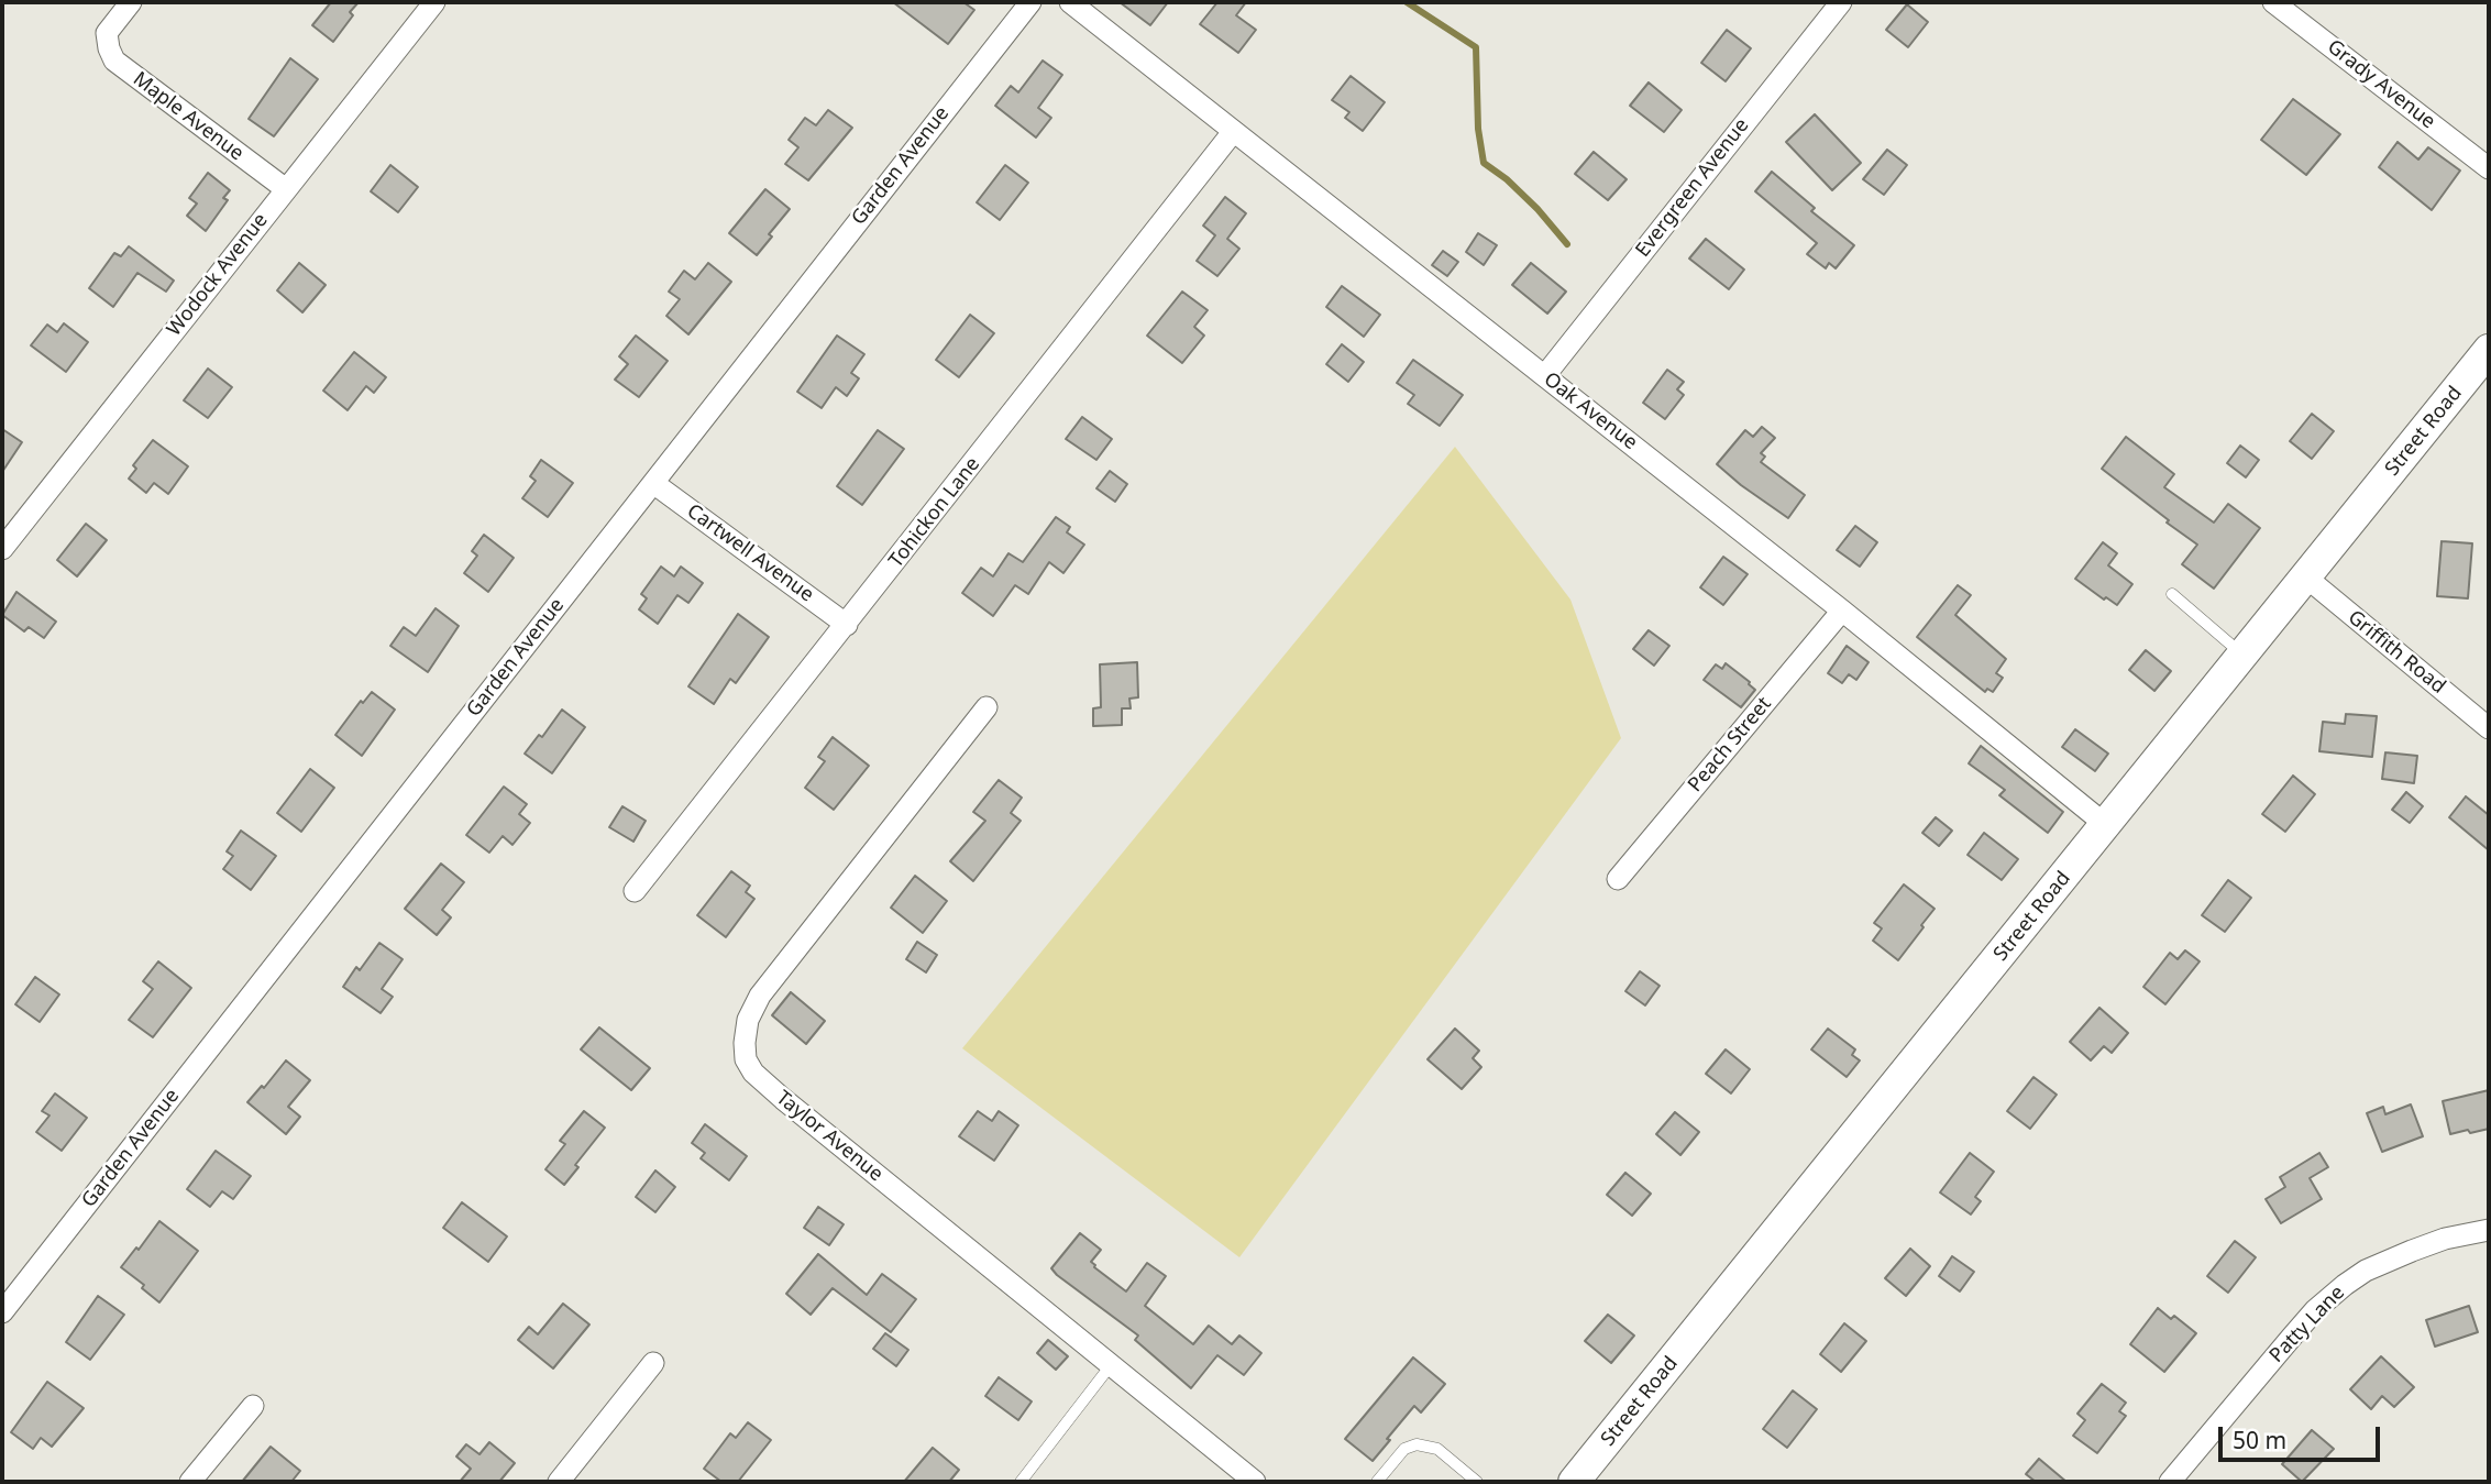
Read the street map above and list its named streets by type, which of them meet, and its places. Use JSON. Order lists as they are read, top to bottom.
{
  "streets": {
    "main road": ["Street Road"],
    "street": [
      "Grady Avenue",
      "Maple Avenue",
      "Garden Avenue",
      "Evergreen Avenue",
      "Wodock Avenue",
      "Oak Avenue",
      "Tohickon Lane",
      "Cartwell Avenue",
      "Griffith Road",
      "Peach Street",
      "Taylor Avenue",
      "Patty Lane"
    ]
  },
  "crossings": [
    ["Maple Avenue", "Wodock Avenue"],
    ["Garden Avenue", "Cartwell Avenue"],
    ["Evergreen Avenue", "Oak Avenue"],
    ["Oak Avenue", "Street Road"],
    ["Oak Avenue", "Tohickon Lane"],
    ["Oak Avenue", "Peach Street"],
    ["Street Road", "Griffith Road"],
    ["Tohickon Lane", "Cartwell Avenue"]
  ],
  "scale_bar": "50 m"
}
